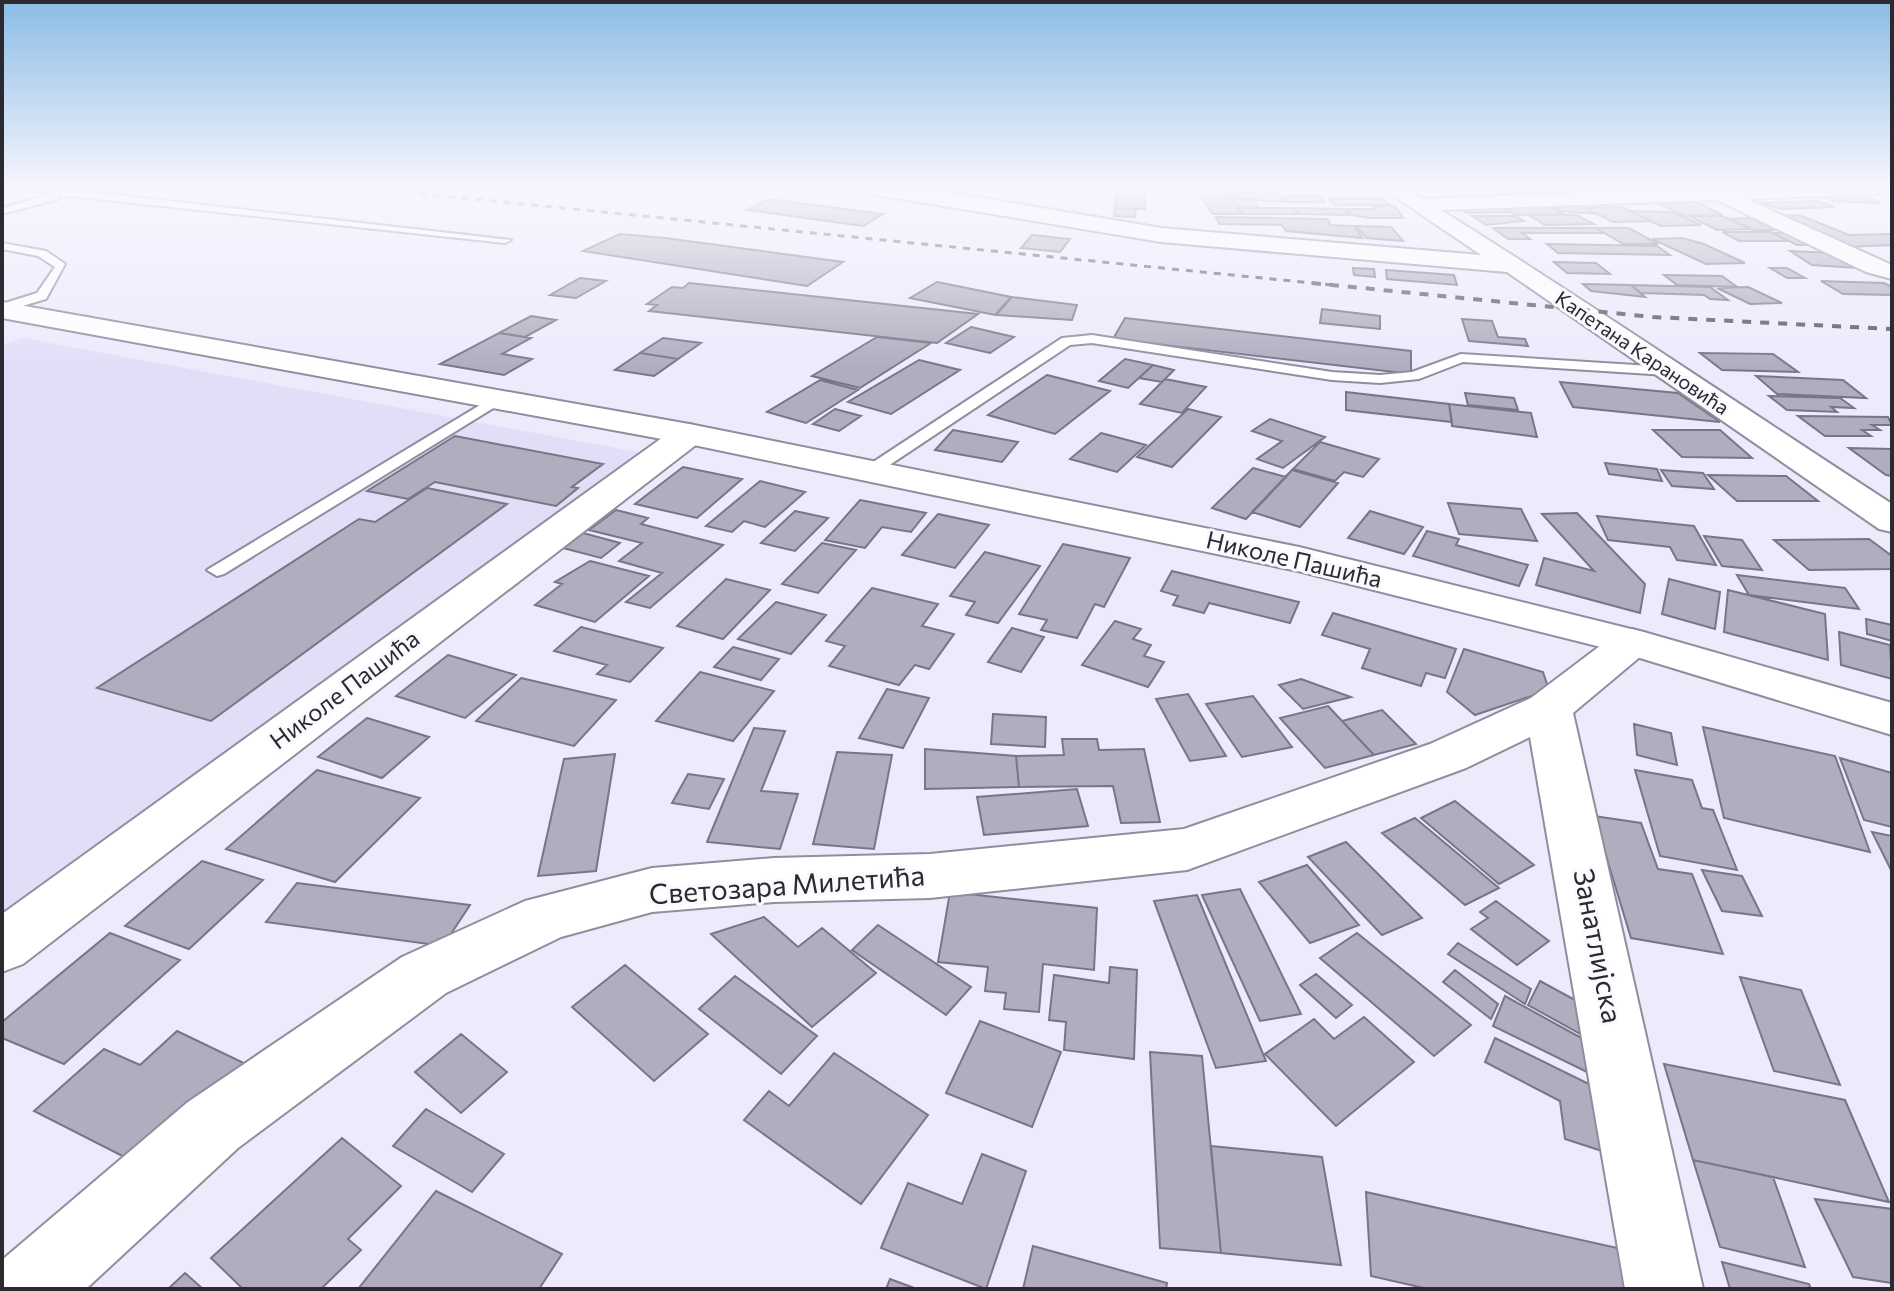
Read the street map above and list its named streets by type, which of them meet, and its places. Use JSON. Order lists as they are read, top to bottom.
{
  "streets": {
    "street": [
      "Капетана Карановића",
      "Николе Пашића",
      "Светозара Милетића",
      "Занатлијска"
    ]
  },
  "crossings": [
    ["Светозара Милетића", "Занатлијска"]
  ]
}
